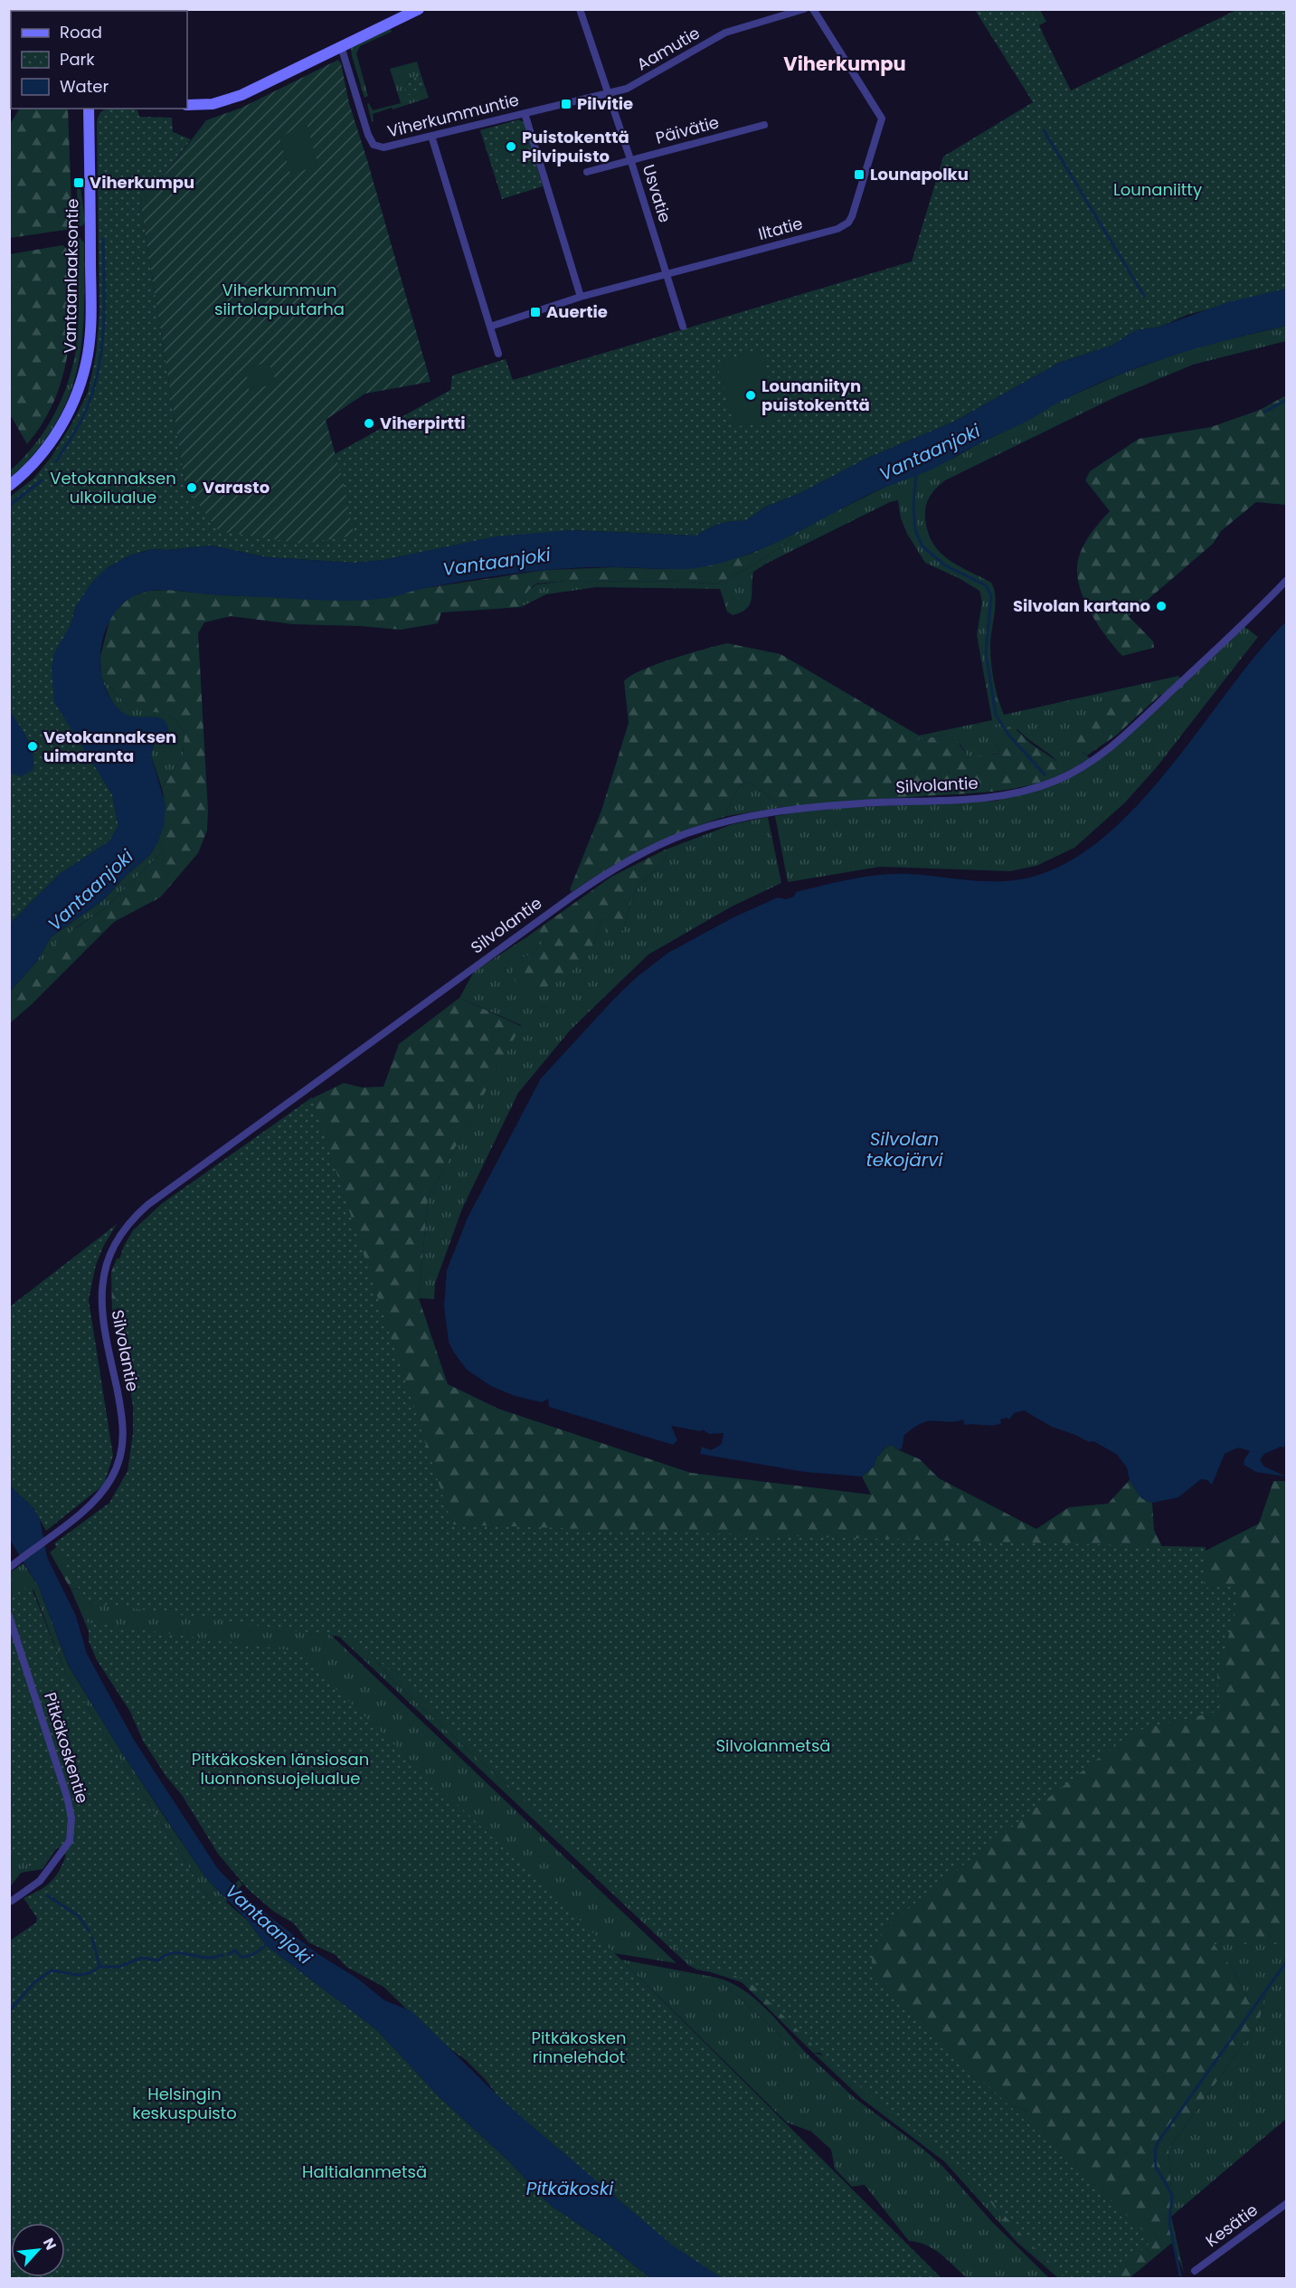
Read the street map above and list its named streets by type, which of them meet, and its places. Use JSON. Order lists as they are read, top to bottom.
{
  "streets": {
    "main road": ["Vantaanlaaksontie"],
    "street": [
      "Aamutie",
      "Viherkummuntie",
      "Päivätie",
      "Usvatie",
      "Iltatie",
      "Silvolantie",
      "Pitkäkoskentie",
      "Kesätie"
    ]
  },
  "crossings": [
    ["Aamutie", "Viherkummuntie"],
    ["Aamutie", "Usvatie"],
    ["Viherkummuntie", "Usvatie"],
    ["Päivätie", "Usvatie"],
    ["Usvatie", "Iltatie"]
  ],
  "districts": ["Viherkumpu"],
  "water": ["Vantaanjoki", "Silvolan tekojärvi", "Pitkäkoski"],
  "parks": [
    "Lounaniitty",
    "Viherkummun siirtolapuutarha",
    "Vetokannaksen ulkoilualue",
    "Silvolanmetsä",
    "Pitkäkosken länsiosan luonnonsuojelualue",
    "Pitkäkosken rinnelehdot",
    "Helsingin keskuspuisto",
    "Haltialanmetsä"
  ],
  "places": {
    "transit": [
      "Pilvitie",
      "Lounapolku",
      "Viherkumpu",
      "Auertie"
    ],
    "other": [
      "Puistokenttä Pilvipuisto",
      "Lounaniityn puistokenttä",
      "Viherpirtti",
      "Varasto",
      "Silvolan kartano",
      "Vetokannaksen uimaranta"
    ]
  },
  "legend": ["Road", "Park", "Water"],
  "north": "top right"
}
